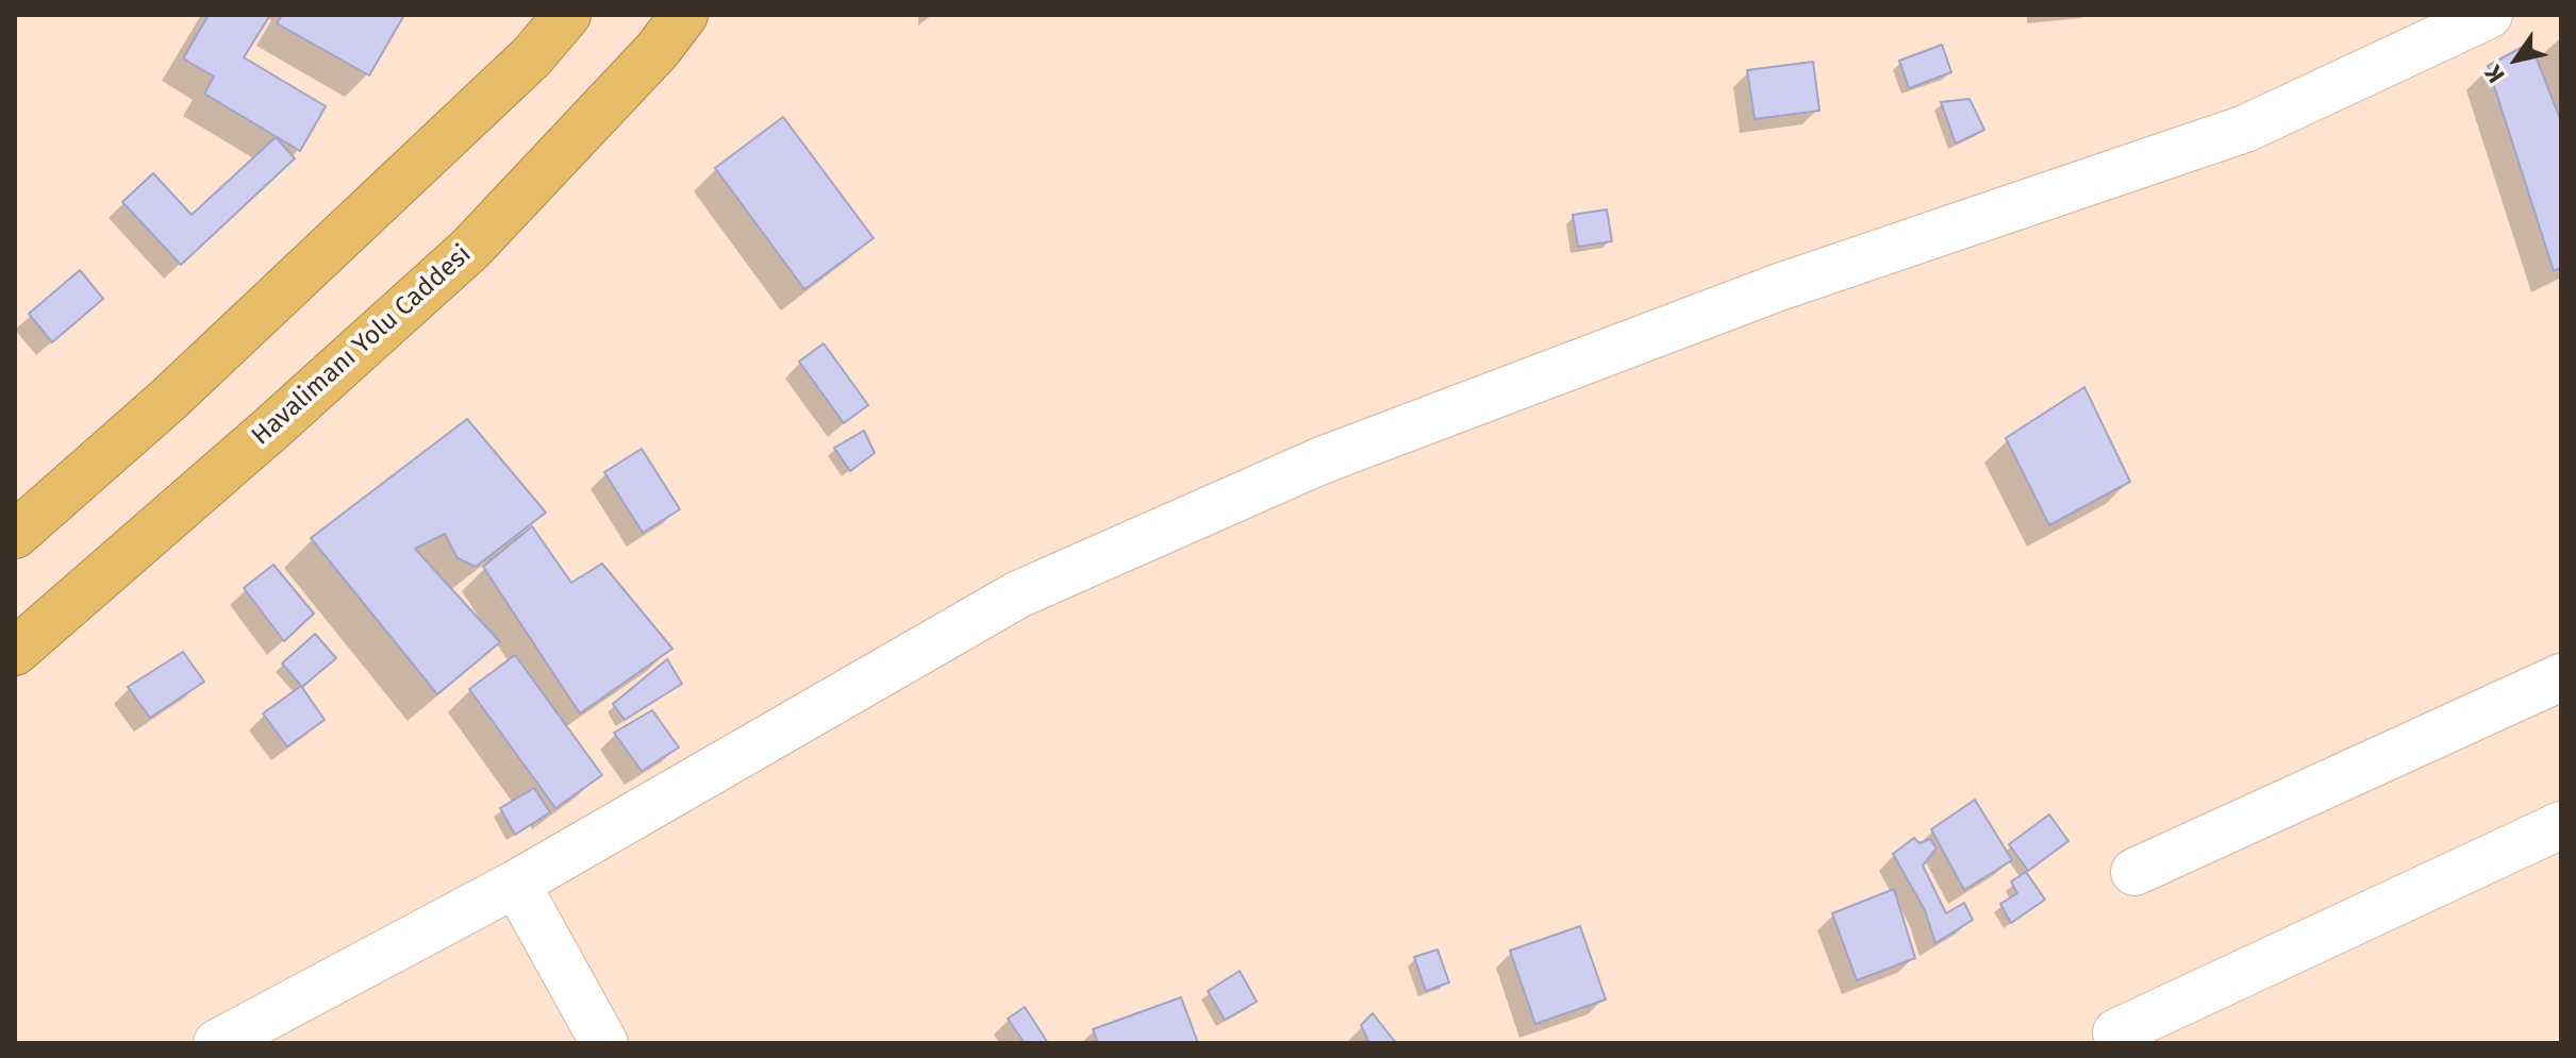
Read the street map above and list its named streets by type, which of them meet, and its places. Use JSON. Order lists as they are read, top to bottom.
{
  "streets": {
    "highway": ["Havalimanı Yolu Caddesi"]
  },
  "north": "bottom left"
}
